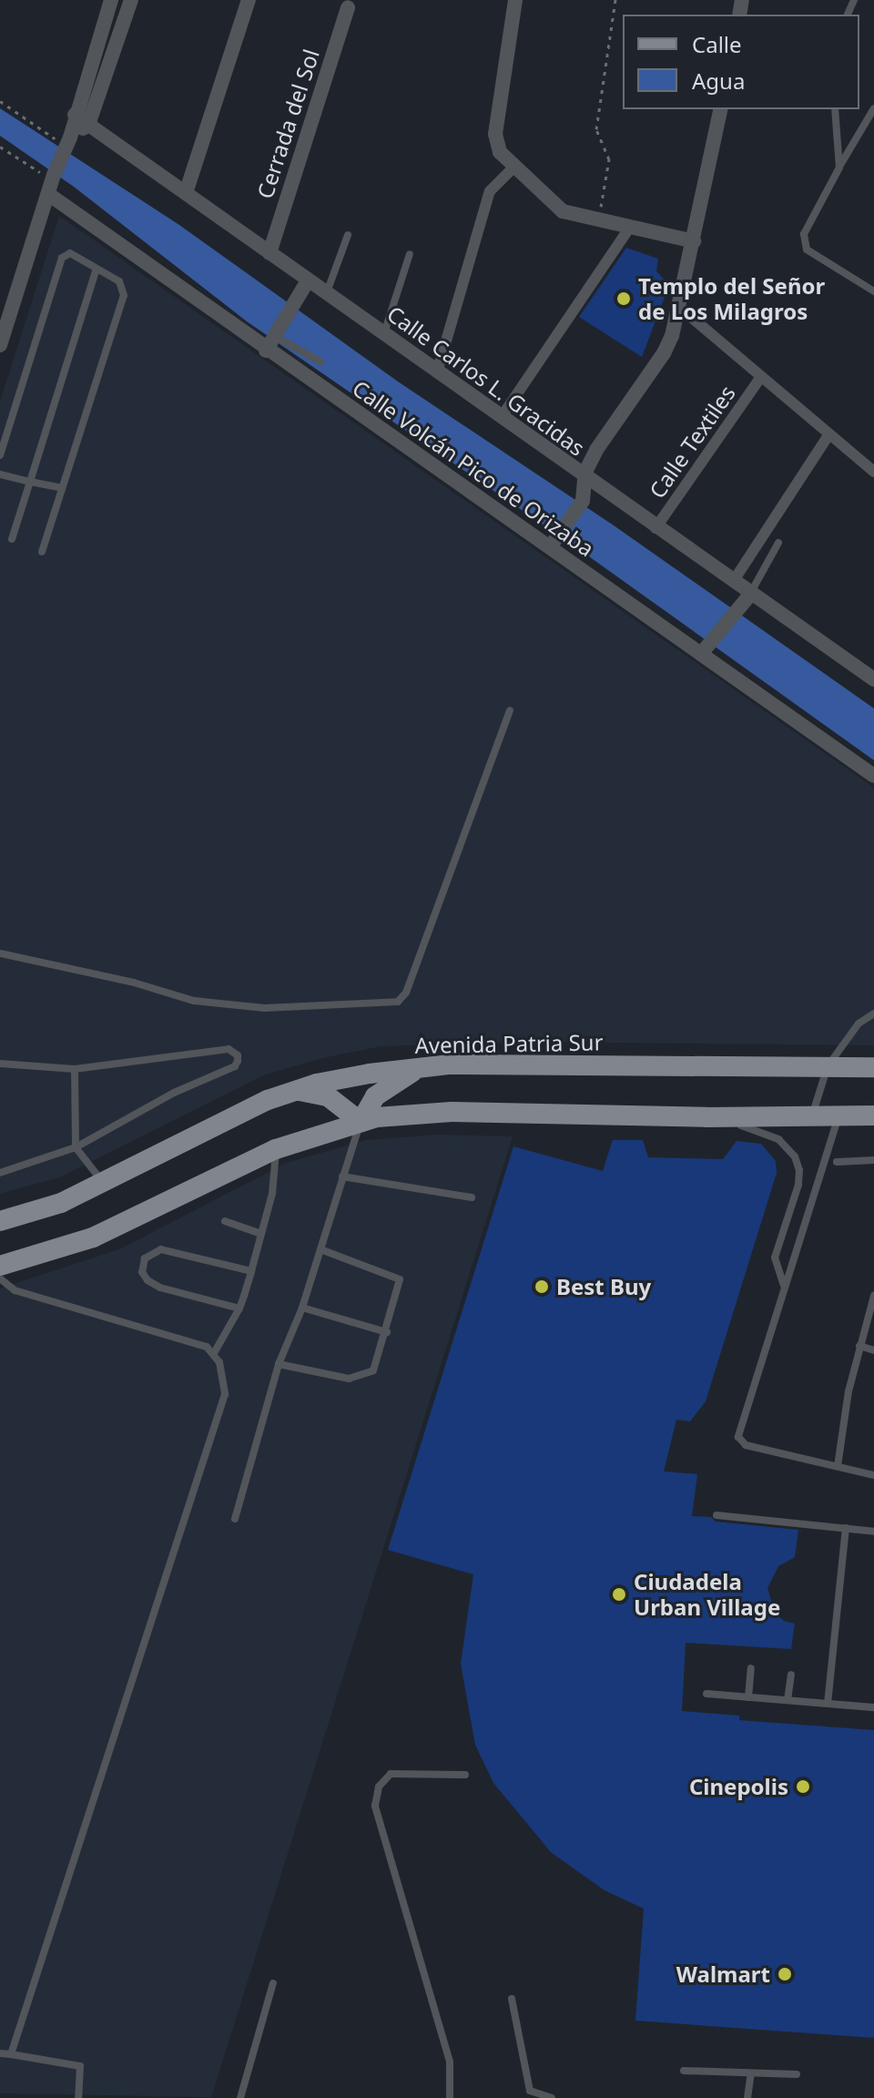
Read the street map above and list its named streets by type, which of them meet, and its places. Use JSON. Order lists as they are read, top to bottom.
{
  "streets": {
    "main road": ["Avenida Patria Sur"],
    "street": [
      "Cerrada del Sol",
      "Calle Carlos L. Gracidas",
      "Calle Textiles",
      "Calle Volcán Pico de Orizaba"
    ]
  },
  "crossings": [
    ["Cerrada del Sol", "Calle Carlos L. Gracidas"],
    ["Calle Carlos L. Gracidas", "Calle Textiles"]
  ],
  "places": [
    "Templo del Señor de Los Milagros",
    "Best Buy",
    "Ciudadela Urban Village",
    "Cinepolis",
    "Walmart"
  ],
  "legend": ["Calle", "Agua"]
}
